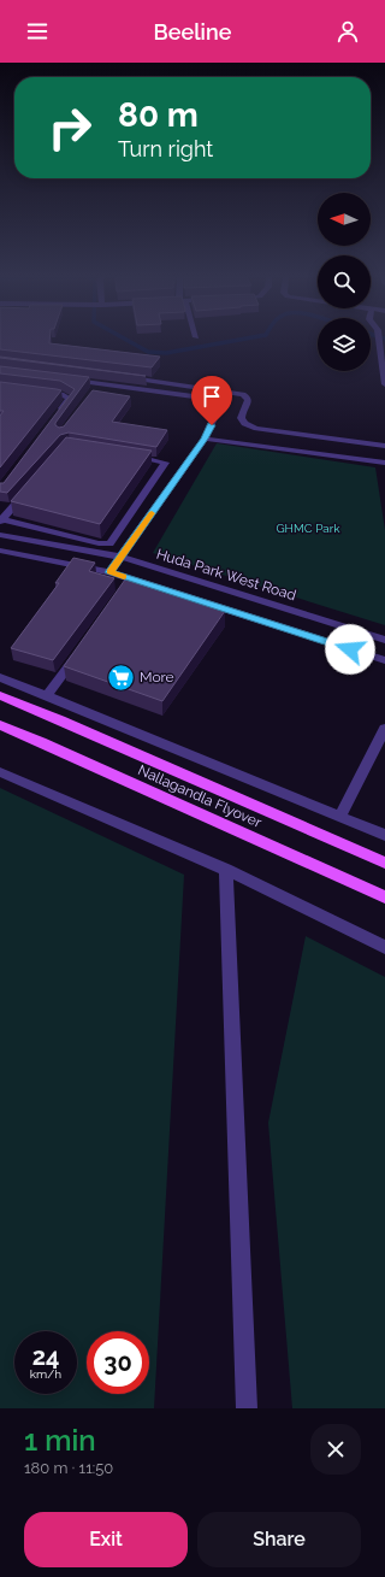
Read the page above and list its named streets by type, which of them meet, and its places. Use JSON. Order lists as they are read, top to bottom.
{
  "streets": {
    "main road": ["Nallagandla Flyover"],
    "street": ["Huda Park West Road"]
  },
  "parks": ["GHMC Park"],
  "places": {
    "supermarket": ["More"]
  },
  "north": "left",
  "page": {
    "header": "Beeline",
    "turn": ["80 m", "Turn right"],
    "speed": "24 km/h",
    "limit": "30",
    "heading": ["1 min", "180 m · 11:50"],
    "buttons": ["Exit", "Share"]
  }
}
